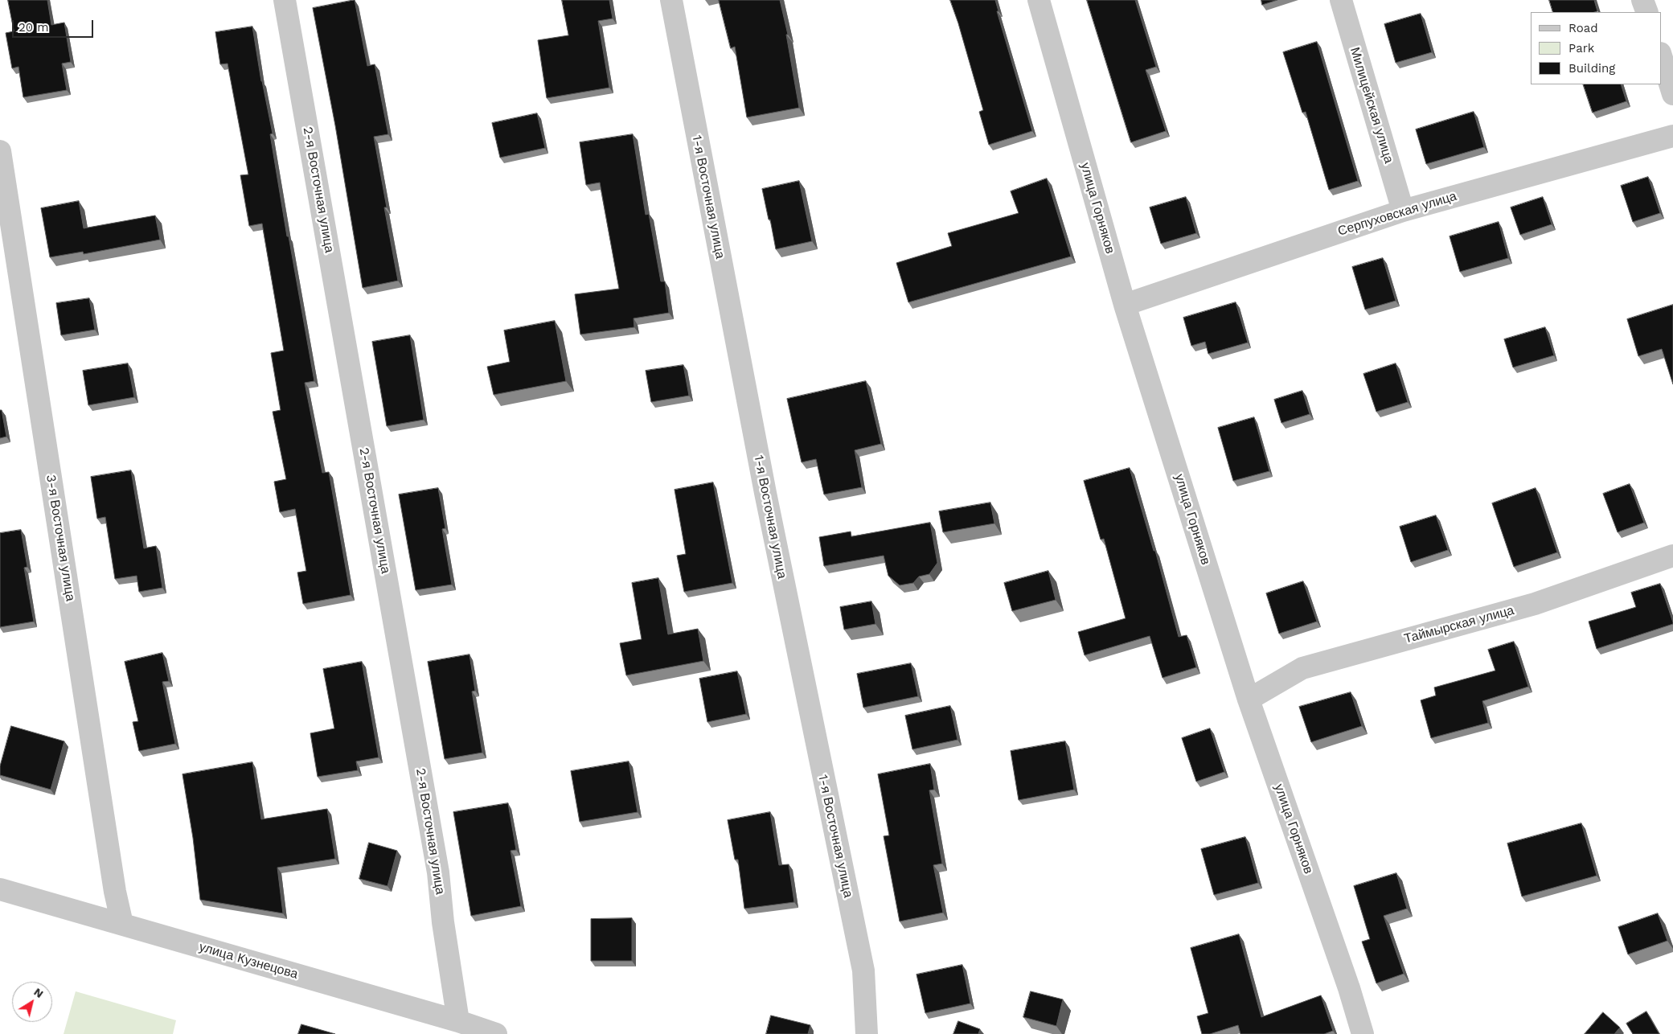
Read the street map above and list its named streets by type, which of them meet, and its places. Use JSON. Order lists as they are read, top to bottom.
{
  "streets": {
    "street": [
      "Милицейская улица",
      "2-я Восточная улица",
      "1-я Восточная улица",
      "улица Горняков",
      "Серпуховская улица",
      "3-я Восточная улица",
      "Таймырская улица",
      "улица Кузнецова"
    ]
  },
  "crossings": [
    ["Милицейская улица", "Серпуховская улица"],
    ["2-я Восточная улица", "улица Кузнецова"],
    ["улица Горняков", "Серпуховская улица"],
    ["улица Горняков", "Таймырская улица"],
    ["3-я Восточная улица", "улица Кузнецова"]
  ],
  "legend": ["Road", "Park", "Building"],
  "scale_bar": "20 m",
  "north": "top right"
}
